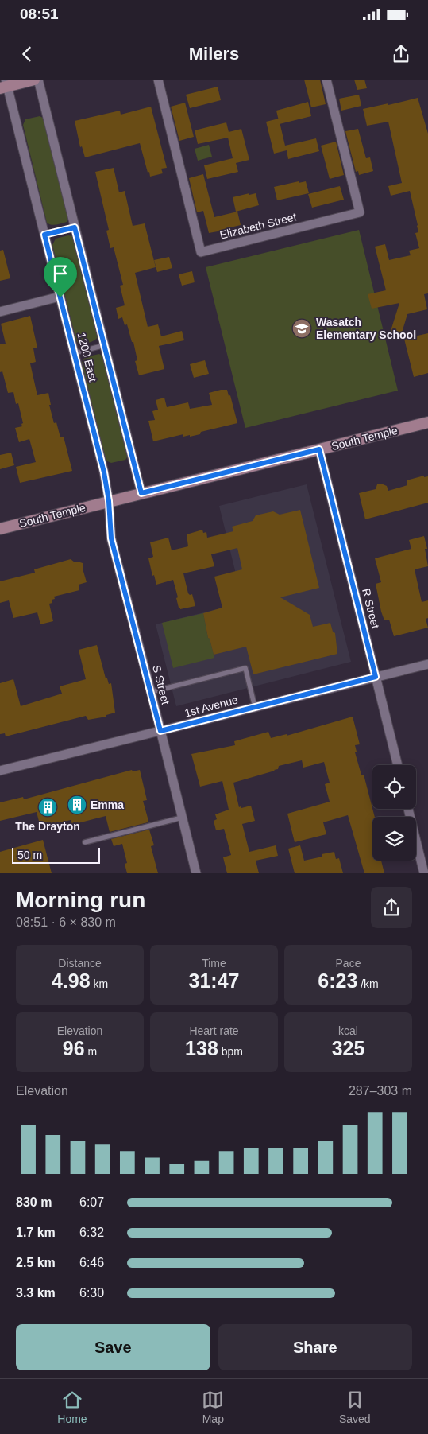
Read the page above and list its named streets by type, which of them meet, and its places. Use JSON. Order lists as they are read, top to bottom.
{
  "streets": {
    "main road": ["South Temple"],
    "street": [
      "Elizabeth Street",
      "1200 East",
      "R Street",
      "S Street",
      "1st Avenue"
    ]
  },
  "crossings": [
    ["1200 East", "South Temple"],
    ["1200 East", "S Street"],
    ["South Temple", "R Street"],
    ["South Temple", "S Street"],
    ["R Street", "1st Avenue"],
    ["S Street", "1st Avenue"]
  ],
  "places": {
    "school or university": ["Wasatch Elementary School"],
    "building": ["Emma", "The Drayton"]
  },
  "scale_bar": "50 m",
  "page": {
    "status": "08:51",
    "header": "Milers",
    "scale": "50 m",
    "heading": ["Morning run", "08:51 · 6 × 830 m"],
    "stats": [
      ["Distance", "4.98 km"],
      ["Time", "31:47"],
      ["Pace", "6:23 /km"],
      ["Elevation", "96 m"],
      ["Heart rate", "138 bpm"],
      ["kcal", "325"]
    ],
    "chart": ["Elevation", "287–303 m"],
    "list": [
      {
        "name": "830 m",
        "note": "6:07"
      },
      {
        "name": "1.7 km",
        "note": "6:32"
      },
      {
        "name": "2.5 km",
        "note": "6:46"
      },
      {
        "name": "3.3 km",
        "note": "6:30"
      }
    ],
    "buttons": ["Save", "Share"],
    "tabs": ["Home", "Map", "Saved"]
  }
}
